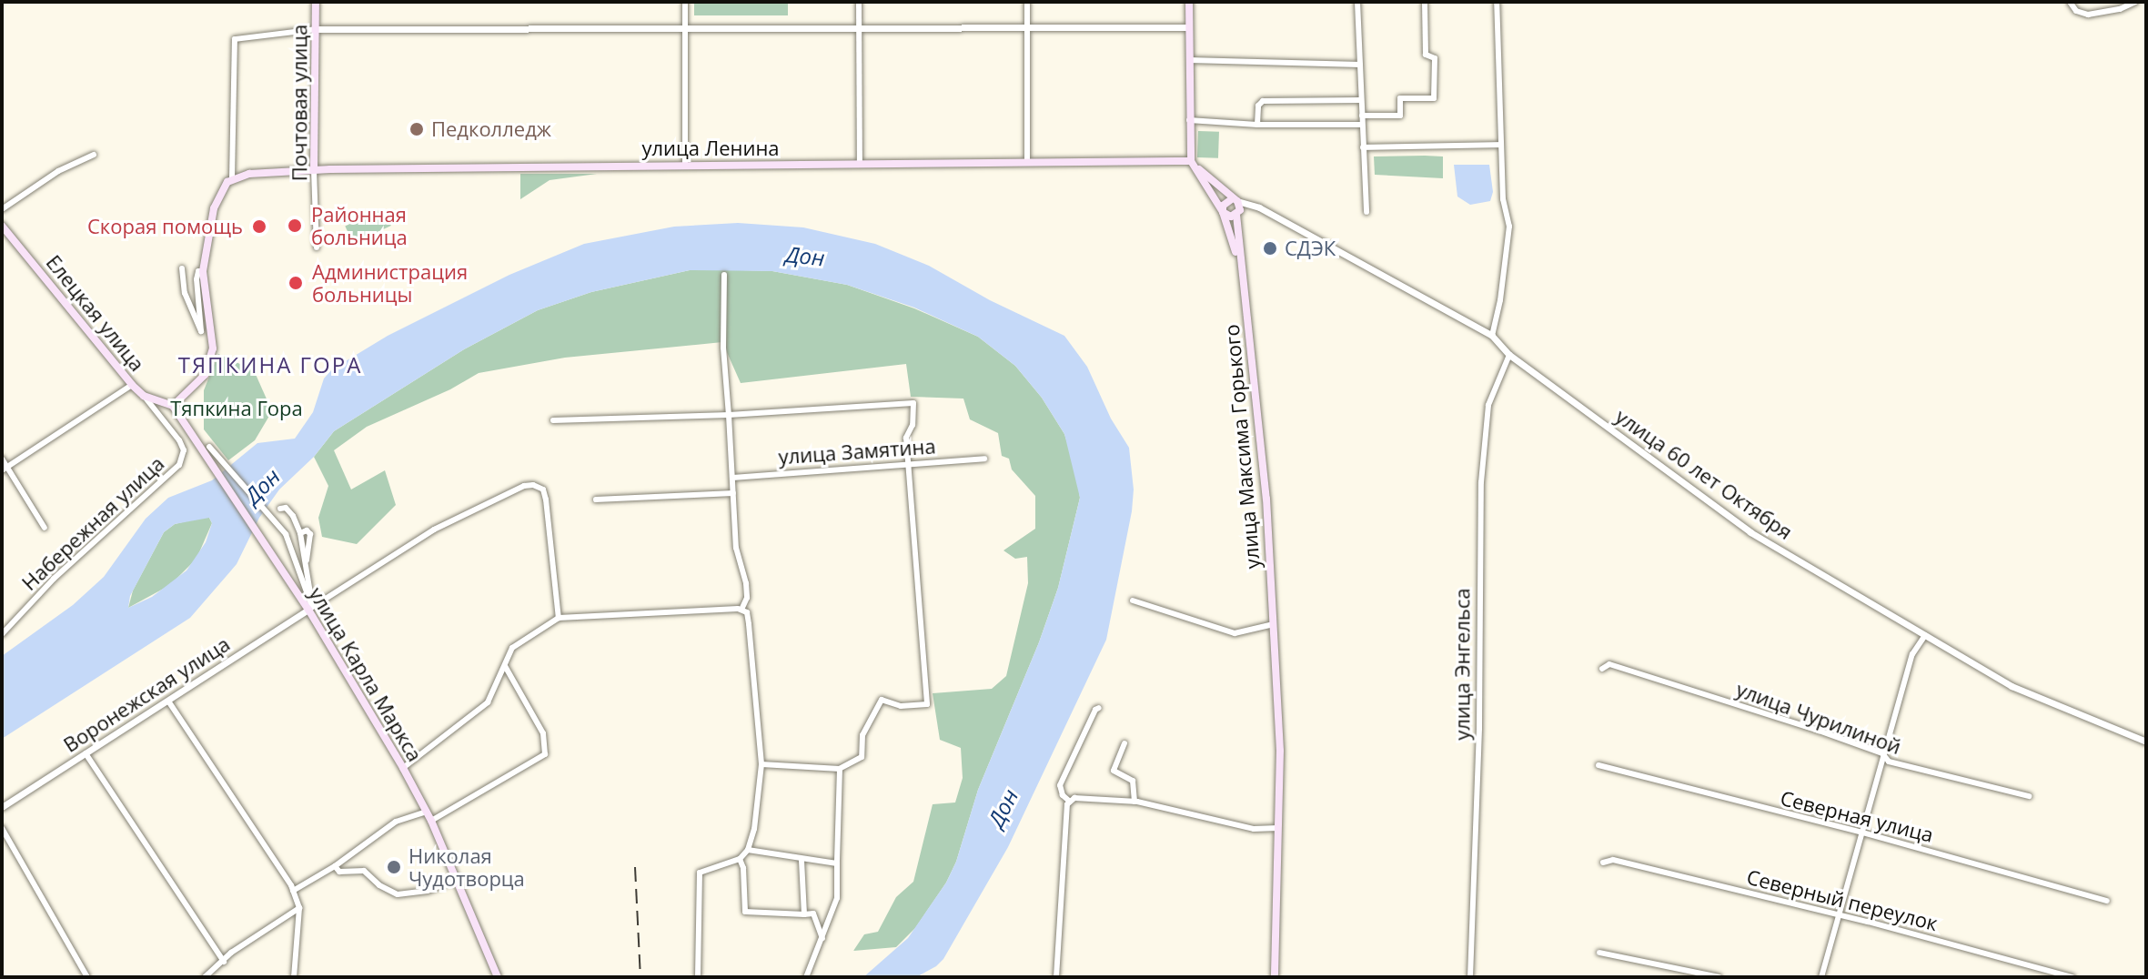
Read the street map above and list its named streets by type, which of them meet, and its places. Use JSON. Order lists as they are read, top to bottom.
{
  "streets": {
    "main road": [
      "Почтовая улица",
      "улица Ленина",
      "Елецкая улица",
      "улица Максима Горького",
      "улица Карла Маркса"
    ],
    "street": [
      "улица Замятина",
      "улица 60 лет Октября",
      "Набережная улица",
      "улица Энгельса",
      "Воронежская улица",
      "улица Чурилиной",
      "Северная улица",
      "Северный переулок"
    ]
  },
  "crossings": [
    ["Почтовая улица", "улица Ленина"],
    ["улица Ленина", "улица Максима Горького"],
    ["Елецкая улица", "Набережная улица"],
    ["Елецкая улица", "улица Карла Маркса"],
    ["улица Максима Горького", "улица 60 лет Октября"],
    ["улица 60 лет Октября", "улица Энгельса"],
    ["улица Карла Маркса", "Воронежская улица"]
  ],
  "districts": ["ТЯПКИНА ГОРА"],
  "water": ["Дон"],
  "parks": ["Тяпкина Гора"],
  "places": [
    "Педколледж",
    "Районная больница",
    "Скорая помощь",
    "СДЭК",
    "Администрация больницы",
    "Николая Чудотворца"
  ]
}
